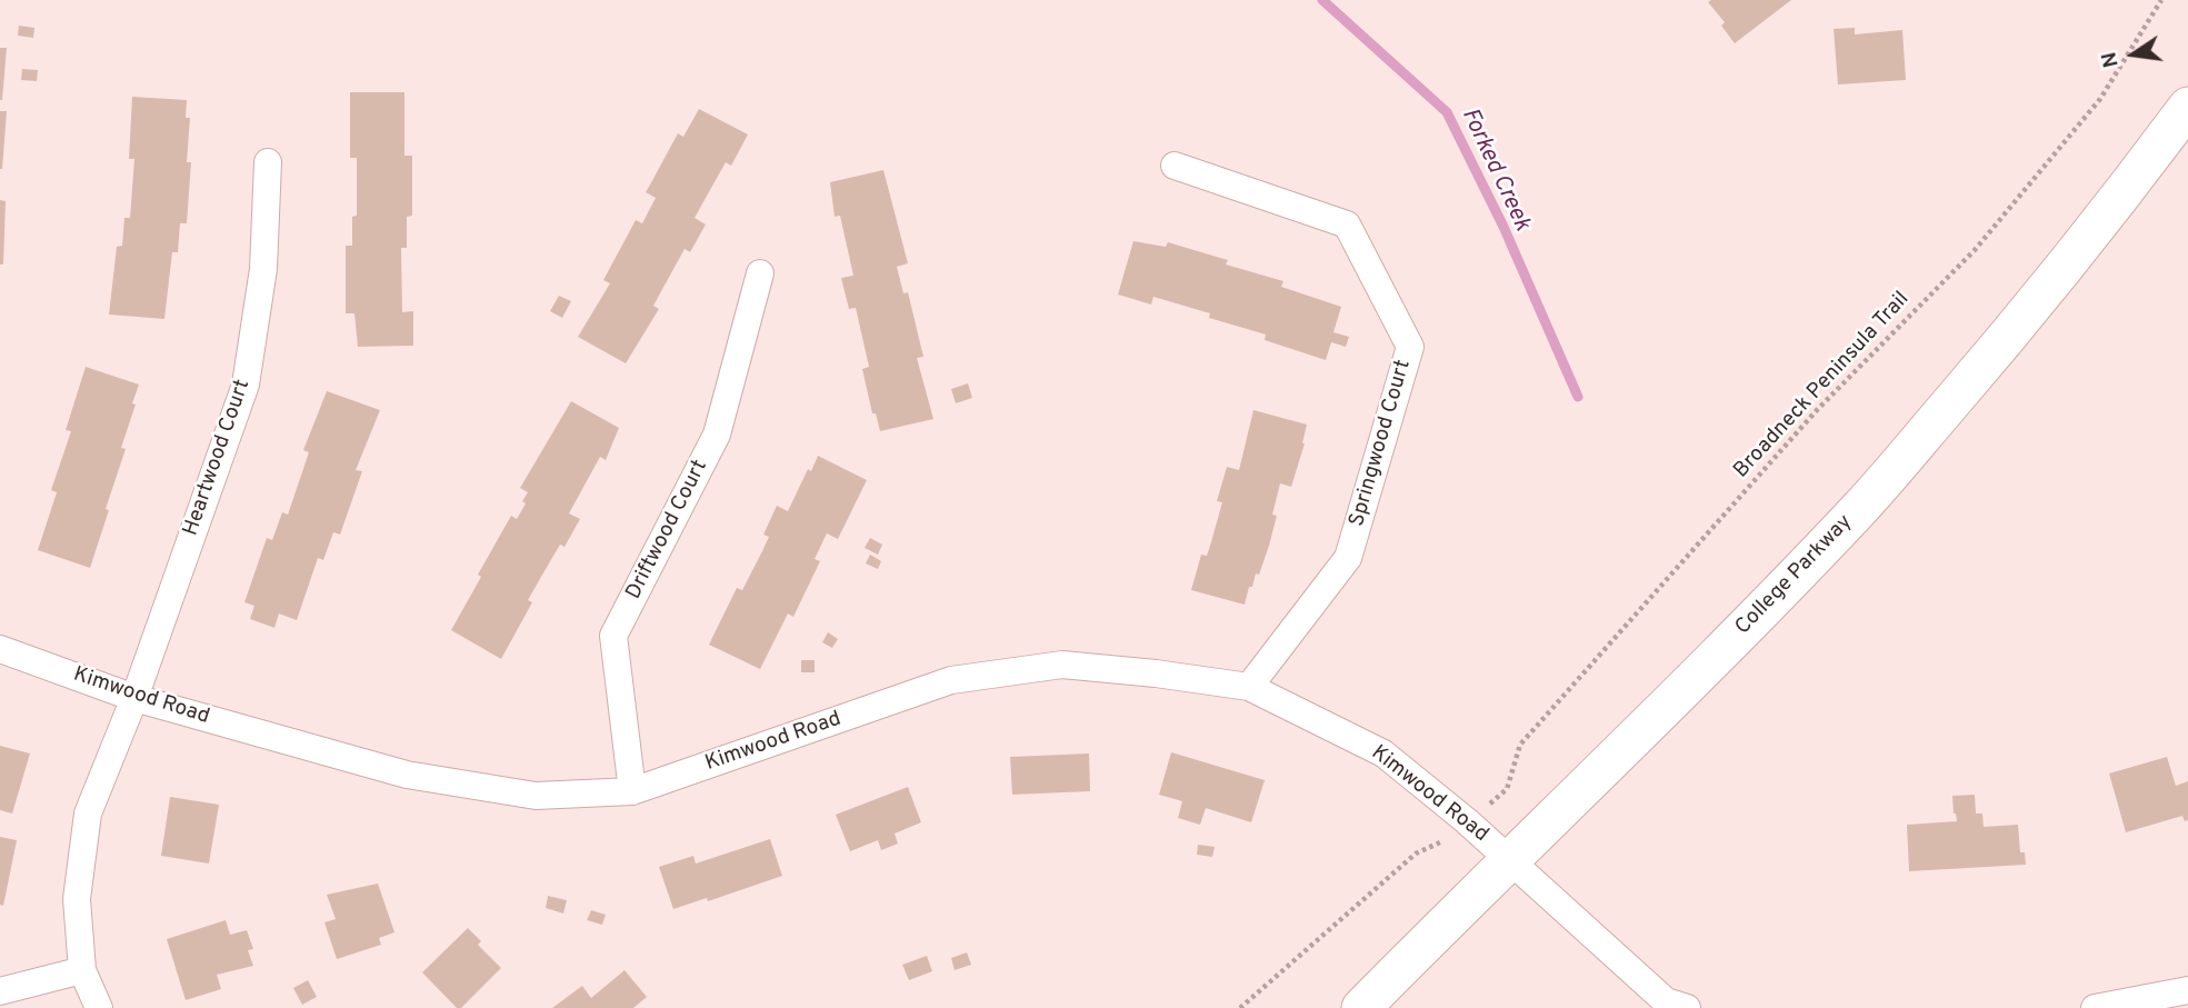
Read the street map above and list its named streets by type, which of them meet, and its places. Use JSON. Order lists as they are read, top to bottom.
{
  "streets": {
    "main road": ["College Parkway"],
    "street": [
      "Springwood Court",
      "Heartwood Court",
      "Driftwood Court",
      "Kimwood Road"
    ],
    "path": ["Broadneck Peninsula Trail"]
  },
  "crossings": [
    ["Springwood Court", "Kimwood Road"],
    ["Heartwood Court", "Kimwood Road"],
    ["Driftwood Court", "Kimwood Road"],
    ["College Parkway", "Kimwood Road"]
  ],
  "water": ["Forked Creek"],
  "north": "left"
}
